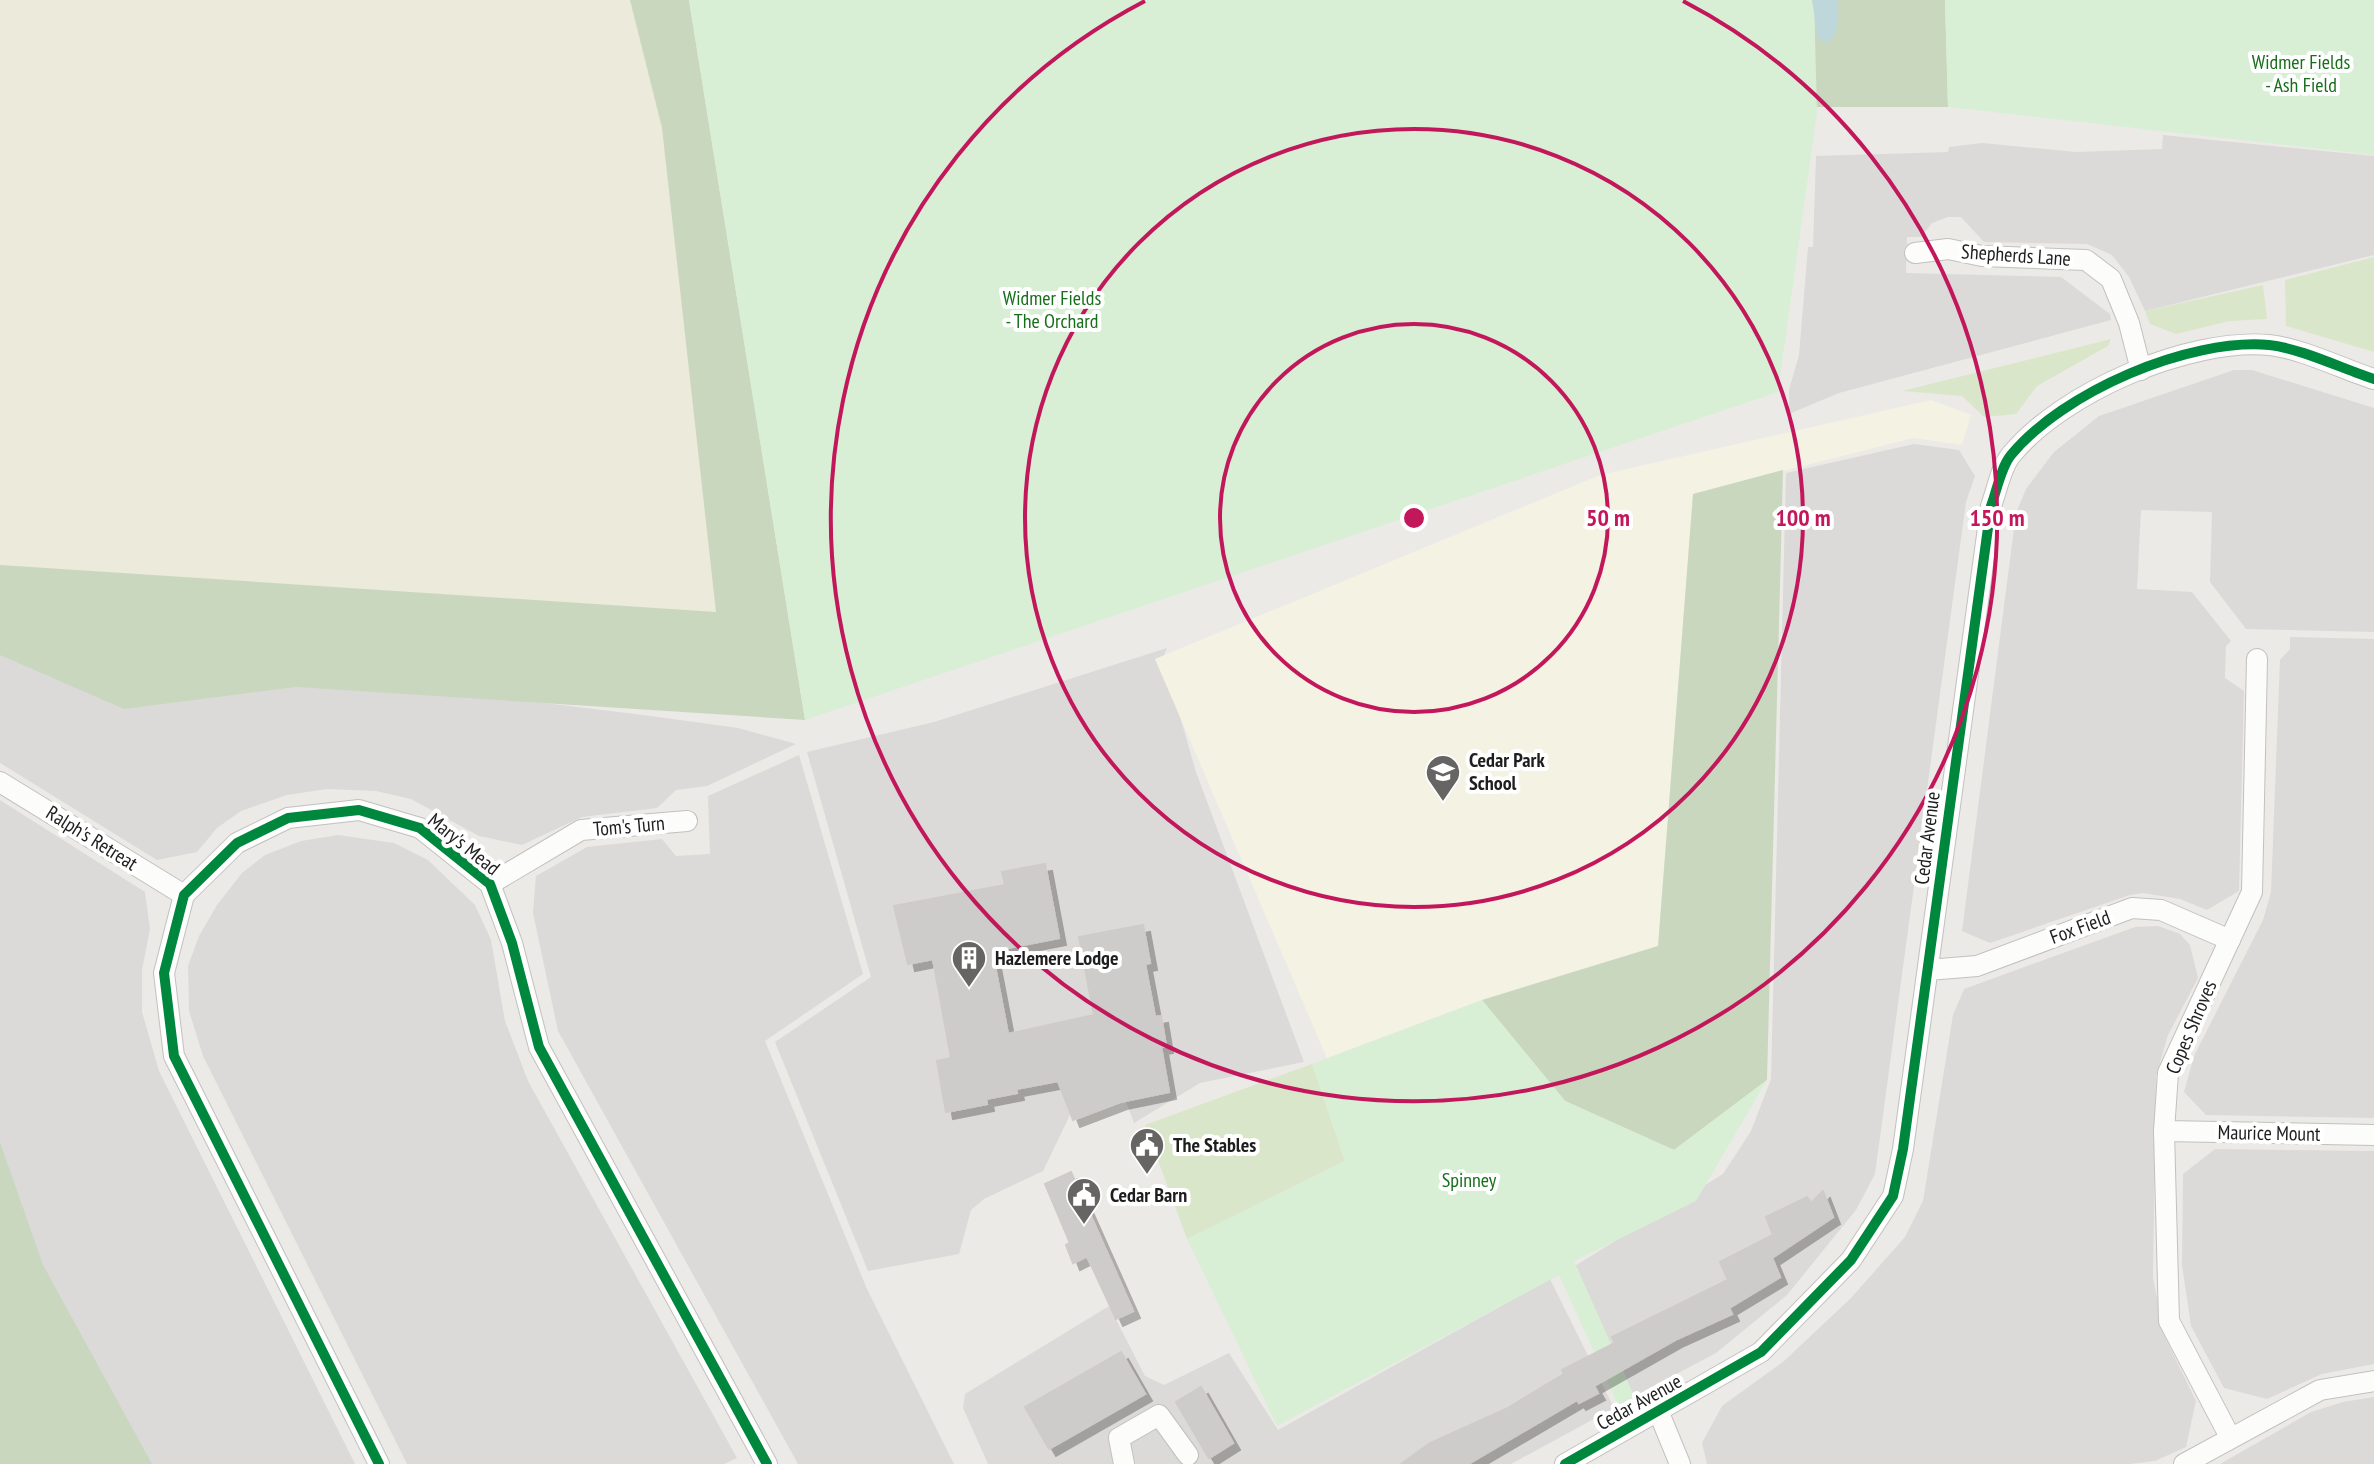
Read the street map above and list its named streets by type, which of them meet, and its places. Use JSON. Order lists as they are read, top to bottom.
{
  "streets": {
    "street": [
      "Shepherds Lane",
      "Tom's Turn",
      "Ralph's Retreat",
      "Cedar Avenue",
      "Mary's Mead",
      "Fox Field",
      "Copes Shroves",
      "Maurice Mount"
    ]
  },
  "crossings": [
    ["Shepherds Lane", "Cedar Avenue"],
    ["Tom's Turn", "Mary's Mead"],
    ["Ralph's Retreat", "Mary's Mead"],
    ["Cedar Avenue", "Fox Field"],
    ["Fox Field", "Copes Shroves"],
    ["Copes Shroves", "Maurice Mount"]
  ],
  "parks": ["Widmer Fields - Ash Field", "Widmer Fields - The Orchard", "Spinney"],
  "places": {
    "school or university": ["Cedar Park School"],
    "building": ["Hazlemere Lodge"],
    "public building": ["The Stables", "Cedar Barn"]
  },
  "rings": ["50 m", "100 m", "150 m"]
}
